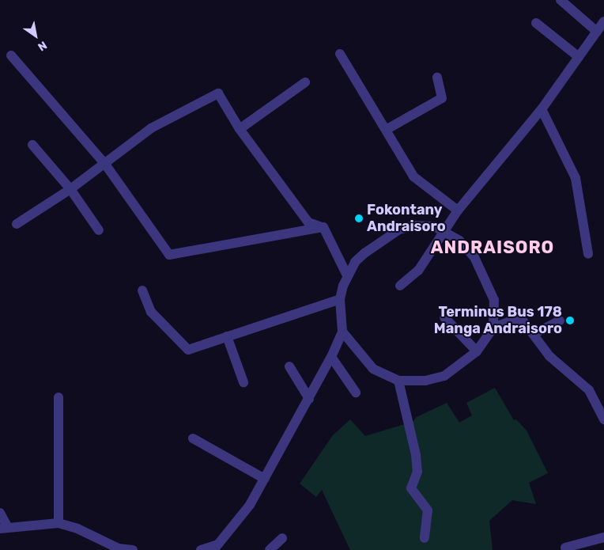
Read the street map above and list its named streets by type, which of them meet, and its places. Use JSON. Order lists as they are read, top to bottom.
{
  "districts": ["ANDRAISORO"],
  "places": ["Fokontany Andraisoro", "Terminus Bus 178 Manga Andraisoro"],
  "north": "bottom right"
}
